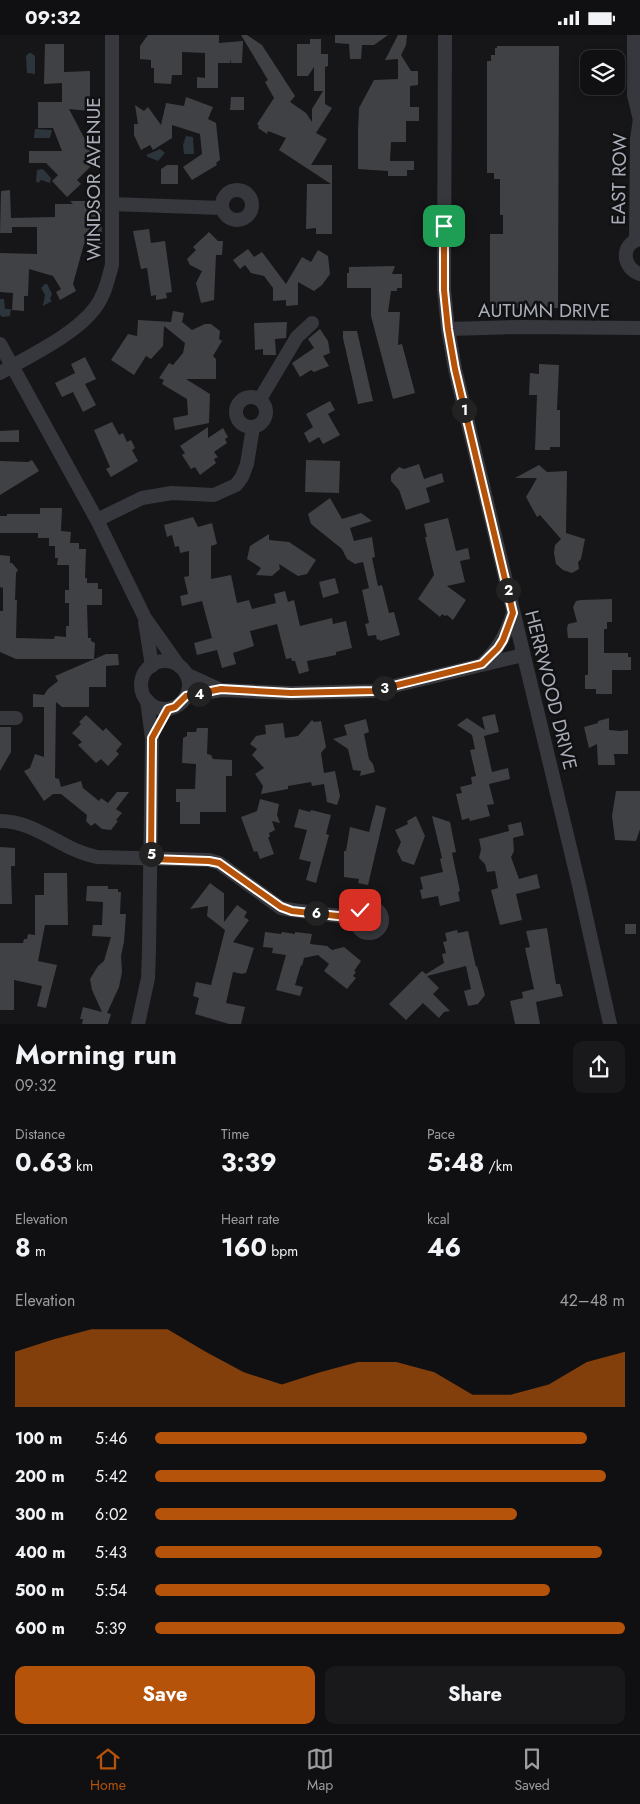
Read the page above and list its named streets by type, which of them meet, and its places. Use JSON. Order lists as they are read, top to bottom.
{
  "streets": {
    "street": [
      "WINDSOR AVENUE",
      "EAST ROW",
      "AUTUMN DRIVE",
      "HERRWOOD DRIVE"
    ]
  },
  "crossings": [
    ["AUTUMN DRIVE", "HERRWOOD DRIVE"]
  ],
  "page": {
    "status": "09:32",
    "pins": [
      "1",
      "2",
      "3",
      "4",
      "5",
      "6"
    ],
    "heading": ["Morning run", "09:32"],
    "stats": [
      ["Distance", "0.63 km"],
      ["Time", "3:39"],
      ["Pace", "5:48 /km"],
      ["Elevation", "8 m"],
      ["Heart rate", "160 bpm"],
      ["kcal", "46"]
    ],
    "chart": ["Elevation", "42–48 m"],
    "list": [
      {
        "name": "100 m",
        "note": "5:46"
      },
      {
        "name": "200 m",
        "note": "5:42"
      },
      {
        "name": "300 m",
        "note": "6:02"
      },
      {
        "name": "400 m",
        "note": "5:43"
      },
      {
        "name": "500 m",
        "note": "5:54"
      },
      {
        "name": "600 m",
        "note": "5:39"
      }
    ],
    "buttons": ["Save", "Share"],
    "tabs": ["Home", "Map", "Saved"]
  }
}
